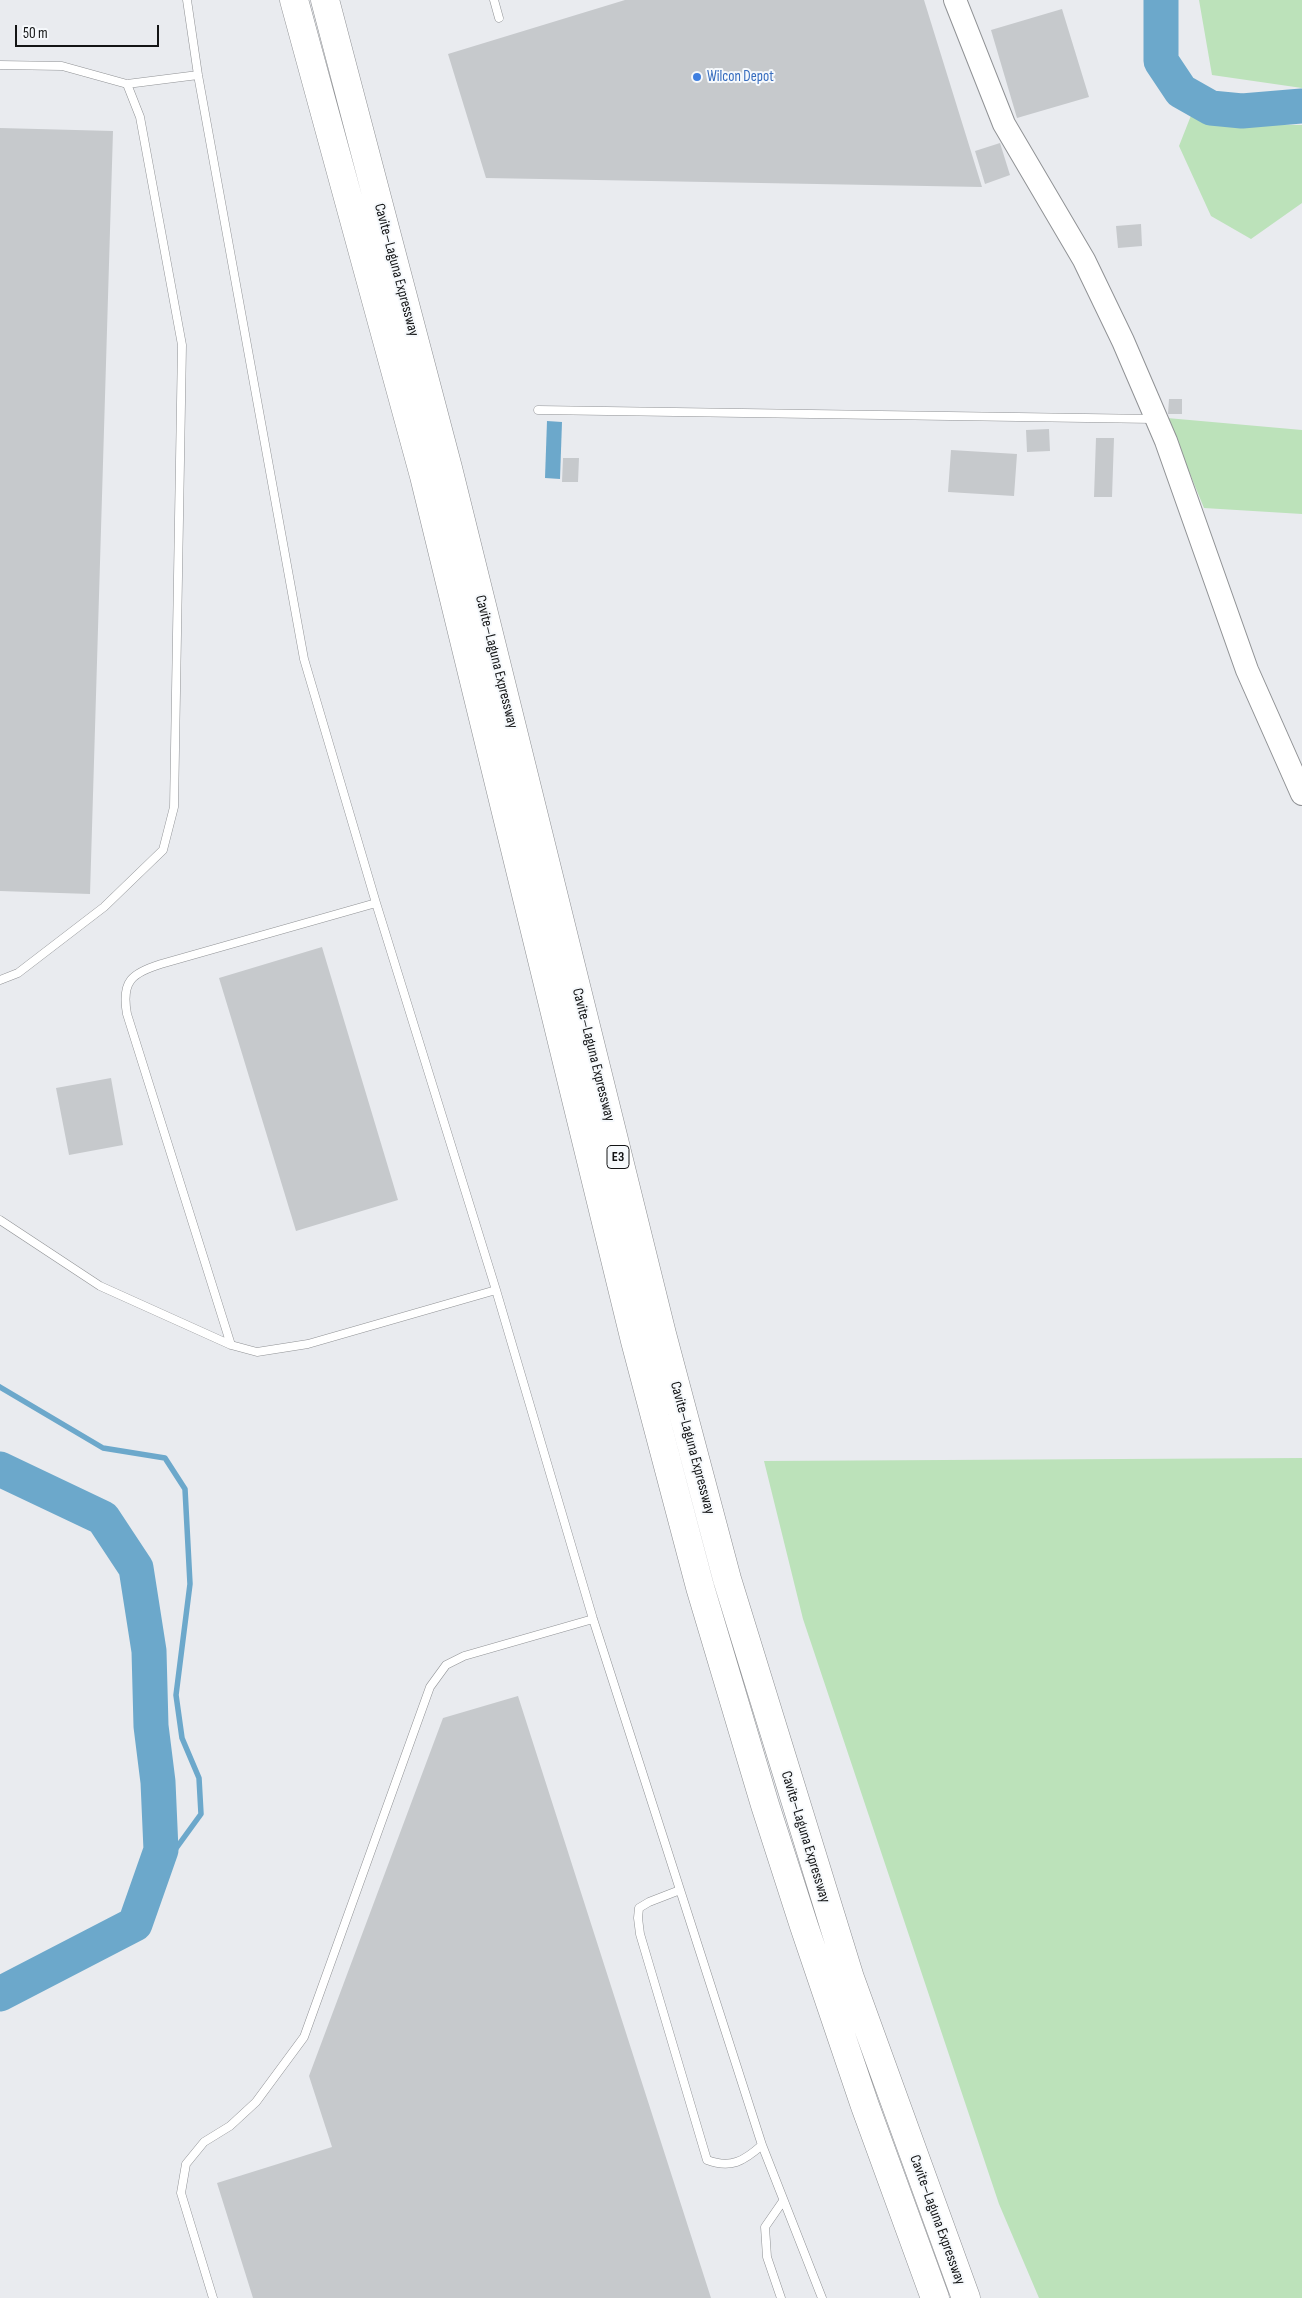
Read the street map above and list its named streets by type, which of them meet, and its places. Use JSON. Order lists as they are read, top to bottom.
{
  "streets": {
    "highway": ["Cavite–Laguna Expressway", "E3"]
  },
  "places": ["Wilcon Depot"],
  "scale_bar": "50 m"
}
